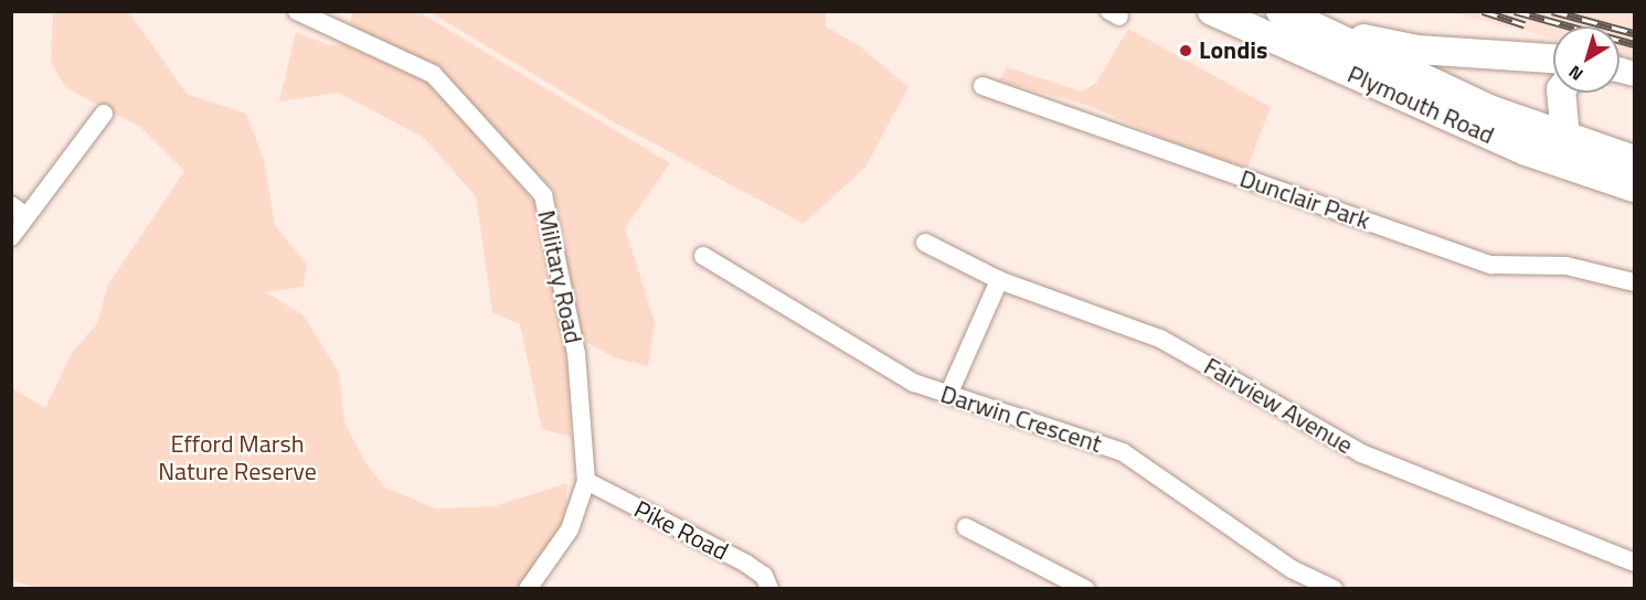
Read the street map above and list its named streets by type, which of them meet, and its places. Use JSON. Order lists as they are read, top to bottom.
{
  "streets": {
    "main road": ["Plymouth Road"],
    "street": [
      "Dunclair Park",
      "Military Road",
      "Fairview Avenue",
      "Darwin Crescent",
      "Pike Road"
    ]
  },
  "crossings": [
    ["Military Road", "Pike Road"]
  ],
  "parks": ["Efford Marsh Nature Reserve"],
  "places": ["Londis"],
  "north": "bottom left"
}
